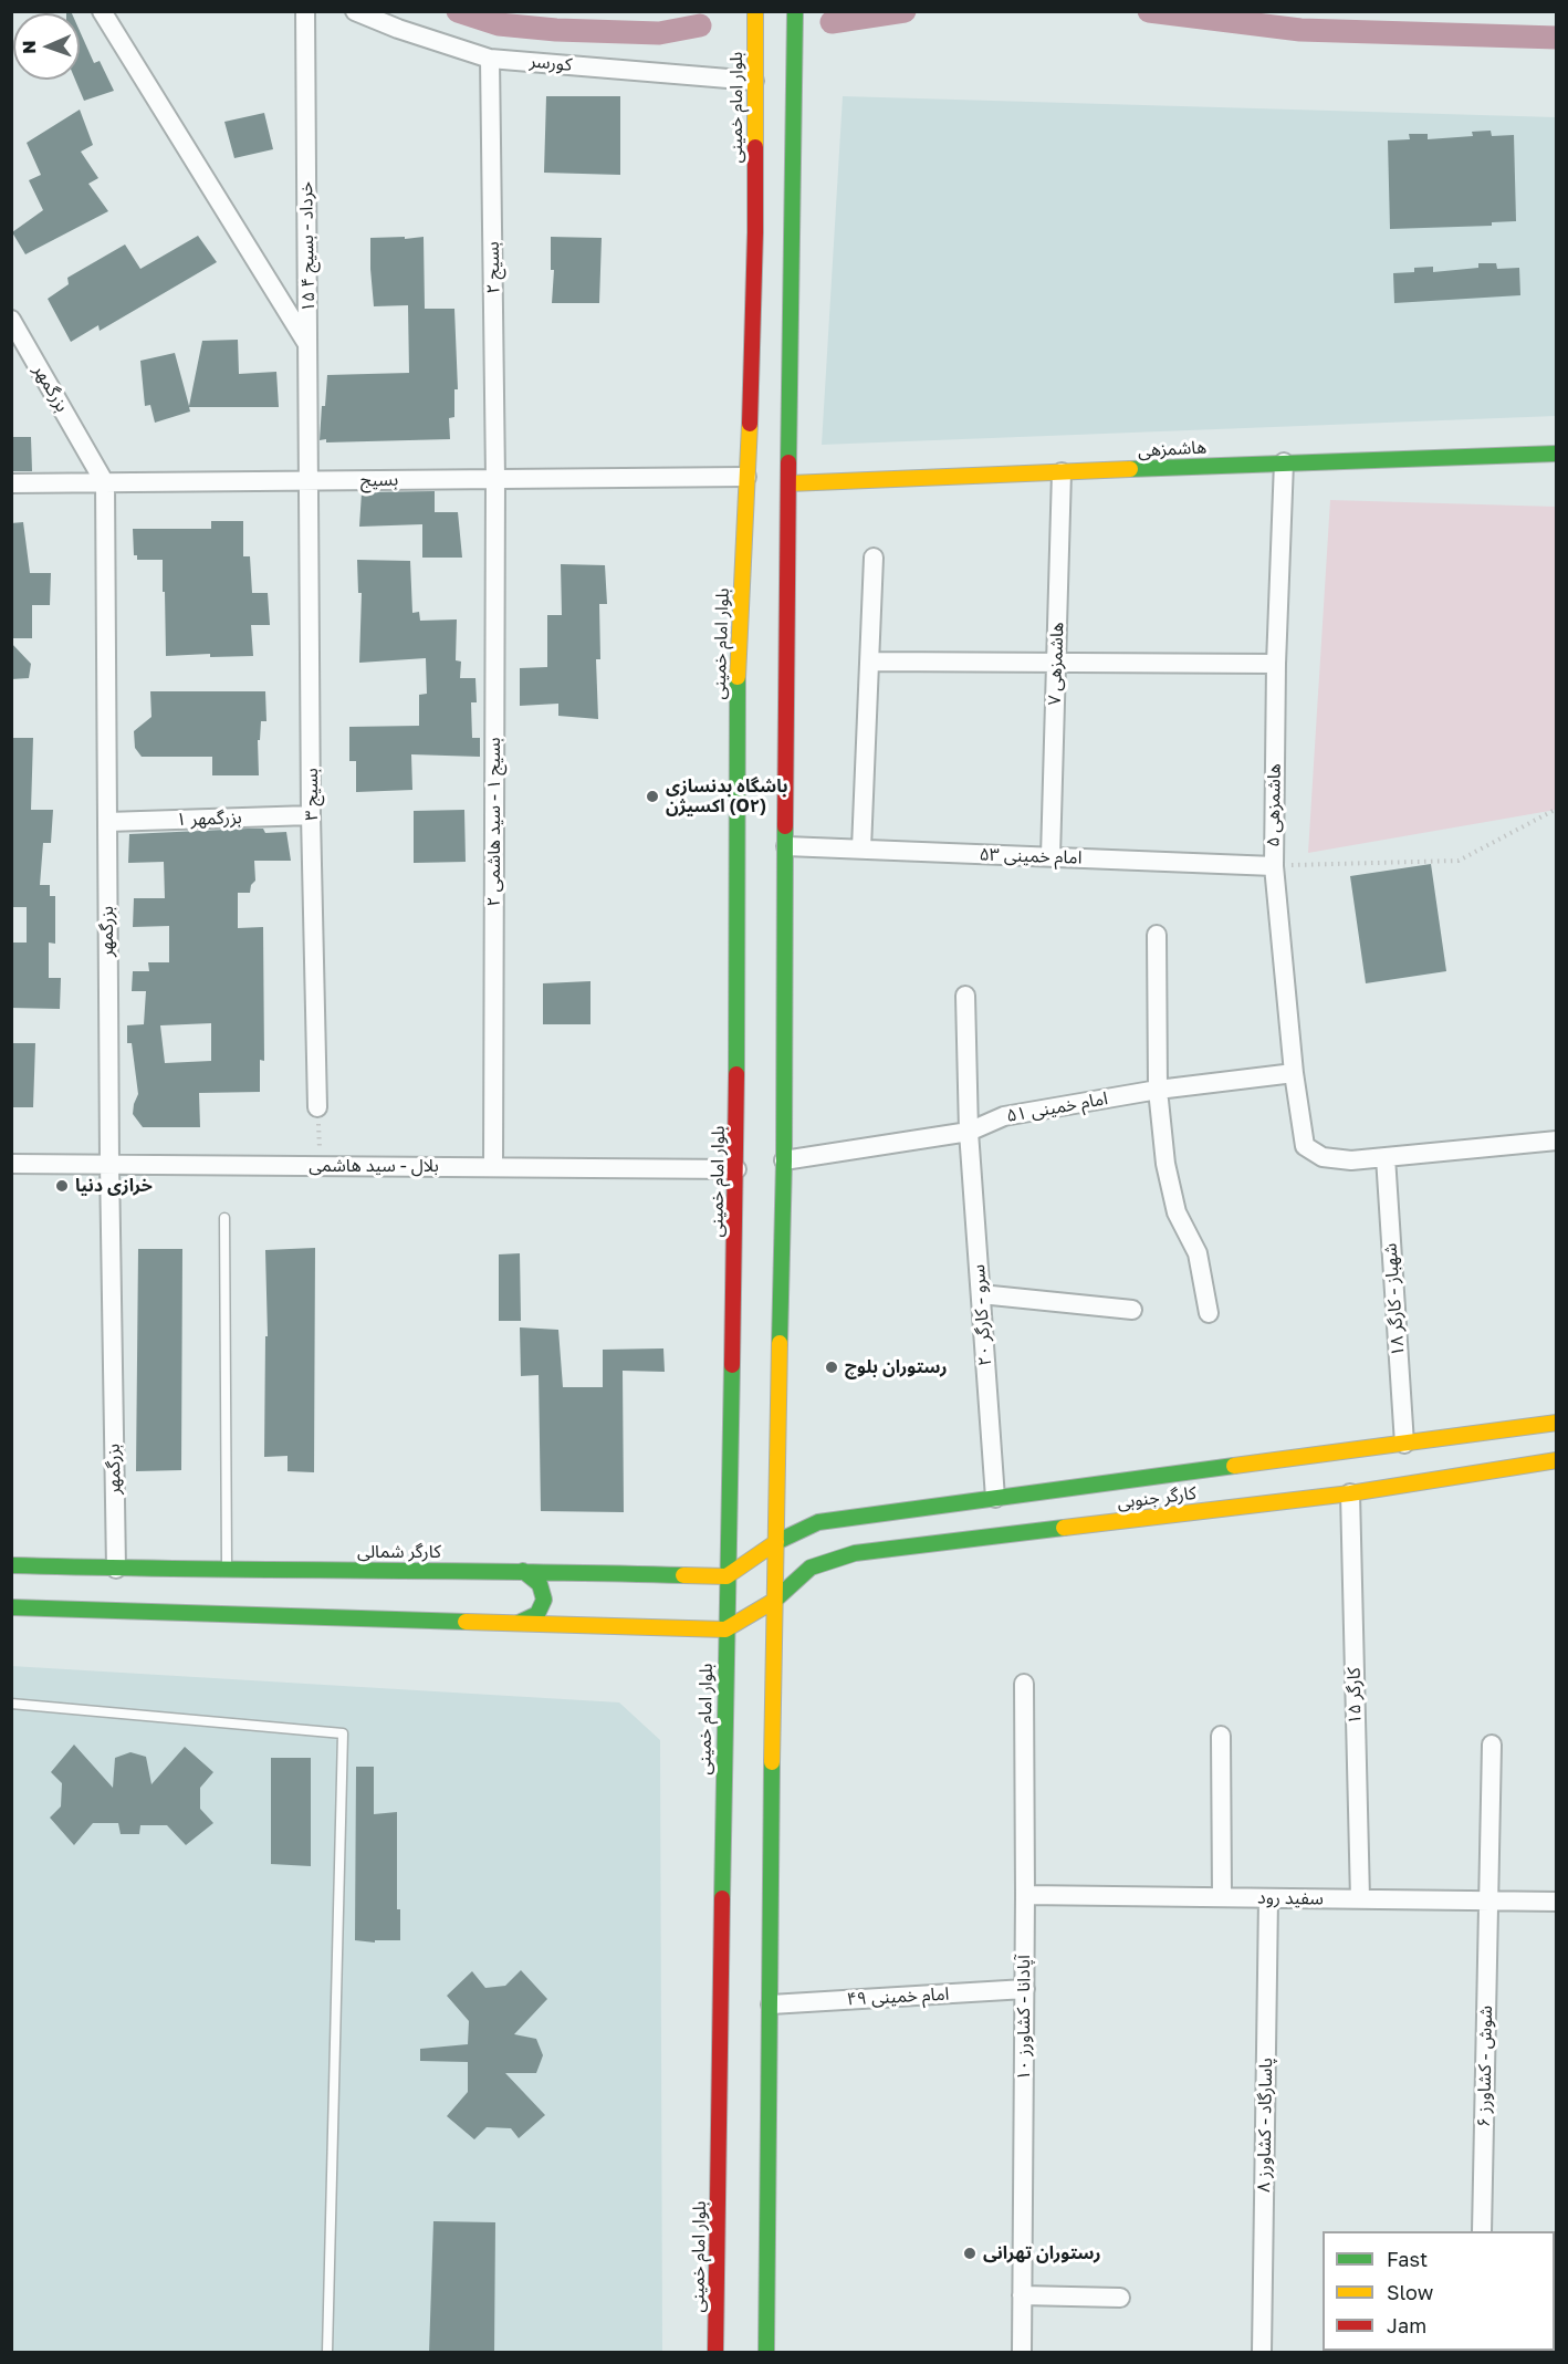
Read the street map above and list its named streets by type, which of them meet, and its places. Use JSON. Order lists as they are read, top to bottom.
{
  "streets": {
    "main road": [
      "بلوار امام خمینی",
      "هاشمزهی",
      "کارگر جنوبی",
      "کارگر شمالی"
    ],
    "street": [
      "کورسر",
      "۱۵ خرداد - بسیج ۴",
      "بسیج ۲",
      "بزرگمهر",
      "بسیج",
      "هاشمزهی ۷",
      "بسیج ۳",
      "هاشمزهی ۵",
      "بزرگمهر ۱",
      "بسیج ۱ - سید هاشمی ۲",
      "امام خمینی ۵۳",
      "امام خمینی ۵۱",
      "بلال - سید هاشمی",
      "شهباز - کارگر ۱۸",
      "سرو - کارگر ۲۰",
      "کارگر ۱۵",
      "سفید رود",
      "امام خمینی ۴۹",
      "آپادانا - کشاورز ۱۰",
      "شوش - کشاورز ۶",
      "پاسارگاد - کشاورز ۸"
    ]
  },
  "crossings": [
    ["کورسر", "بلوار امام خمینی"],
    ["کورسر", "بسیج ۲"],
    ["بلوار امام خمینی", "بسیج"],
    ["بلوار امام خمینی", "بلال - سید هاشمی"],
    ["بلوار امام خمینی", "کارگر شمالی"],
    ["۱۵ خرداد - بسیج ۴", "بسیج"],
    ["۱۵ خرداد - بسیج ۴", "بسیج ۳"],
    ["بسیج ۲", "بسیج"],
    ["بسیج ۲", "بسیج ۱ - سید هاشمی ۲"],
    ["بزرگمهر", "بسیج"],
    ["بزرگمهر", "بزرگمهر ۱"],
    ["بزرگمهر", "بلال - سید هاشمی"],
    ["بزرگمهر", "کارگر شمالی"],
    ["هاشمزهی", "هاشمزهی ۷"],
    ["هاشمزهی", "هاشمزهی ۵"],
    ["بسیج", "بسیج ۳"],
    ["بسیج", "بسیج ۱ - سید هاشمی ۲"],
    ["هاشمزهی ۷", "امام خمینی ۵۳"],
    ["بسیج ۳", "بزرگمهر ۱"],
    ["هاشمزهی ۵", "امام خمینی ۵۳"],
    ["هاشمزهی ۵", "امام خمینی ۵۱"],
    ["هاشمزهی ۵", "شهباز - کارگر ۱۸"],
    ["بسیج ۱ - سید هاشمی ۲", "بلال - سید هاشمی"],
    ["امام خمینی ۵۱", "سرو - کارگر ۲۰"],
    ["شهباز - کارگر ۱۸", "کارگر جنوبی"],
    ["سرو - کارگر ۲۰", "کارگر جنوبی"],
    ["کارگر جنوبی", "کارگر ۱۵"],
    ["کارگر ۱۵", "سفید رود"],
    ["سفید رود", "آپادانا - کشاورز ۱۰"],
    ["سفید رود", "شوش - کشاورز ۶"],
    ["سفید رود", "پاسارگاد - کشاورز ۸"],
    ["امام خمینی ۴۹", "آپادانا - کشاورز ۱۰"]
  ],
  "places": [
    "باشگاه بدنسازی اکسیژن (O۲)",
    "خرازی دنیا",
    "رستوران بلوچ",
    "رستوران تهرانی"
  ],
  "legend": ["Fast", "Slow", "Jam"],
  "north": "left"
}
